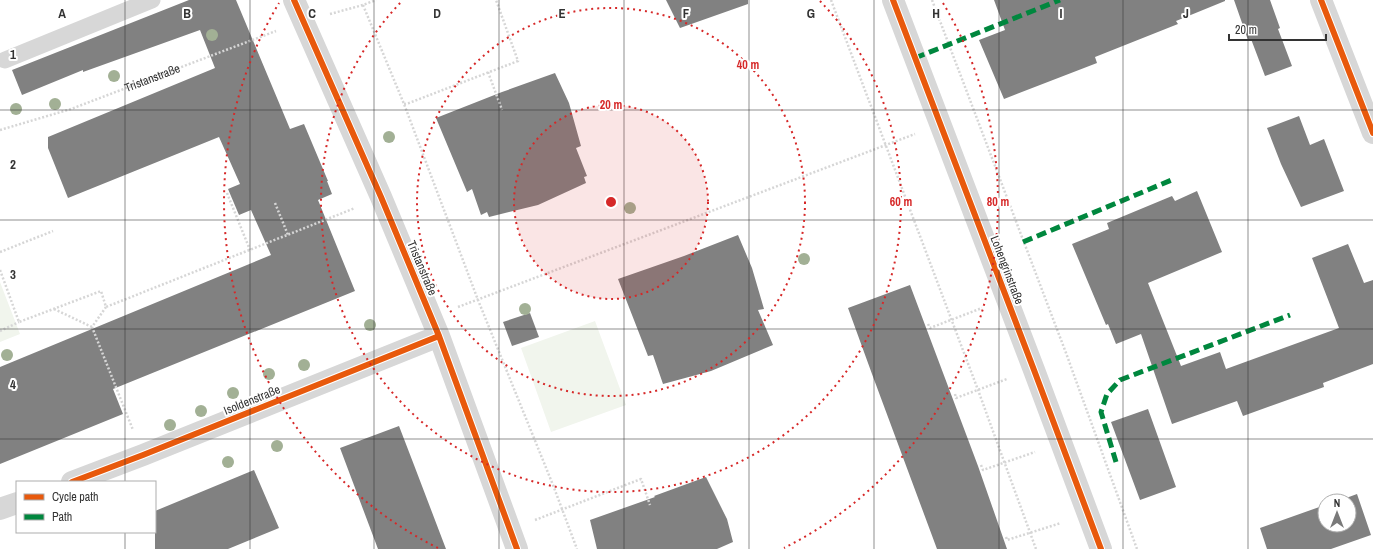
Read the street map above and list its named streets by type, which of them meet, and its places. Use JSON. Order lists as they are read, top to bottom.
{
  "streets": {
    "street": ["Tristanstraße", "Lohengrinstraße", "Isoldenstraße"]
  },
  "crossings": [
    ["Tristanstraße", "Isoldenstraße"]
  ],
  "legend": ["Cycle path", "Path"],
  "scale_bar": "20 m",
  "north": "top",
  "grid": {
    "columns": [
      "A",
      "B",
      "C",
      "D",
      "E",
      "F",
      "G",
      "H",
      "I",
      "J"
    ],
    "rows": [
      "1",
      "2",
      "3",
      "4"
    ]
  },
  "rings": [
    "40 m",
    "20 m",
    "60 m",
    "80 m"
  ]
}
